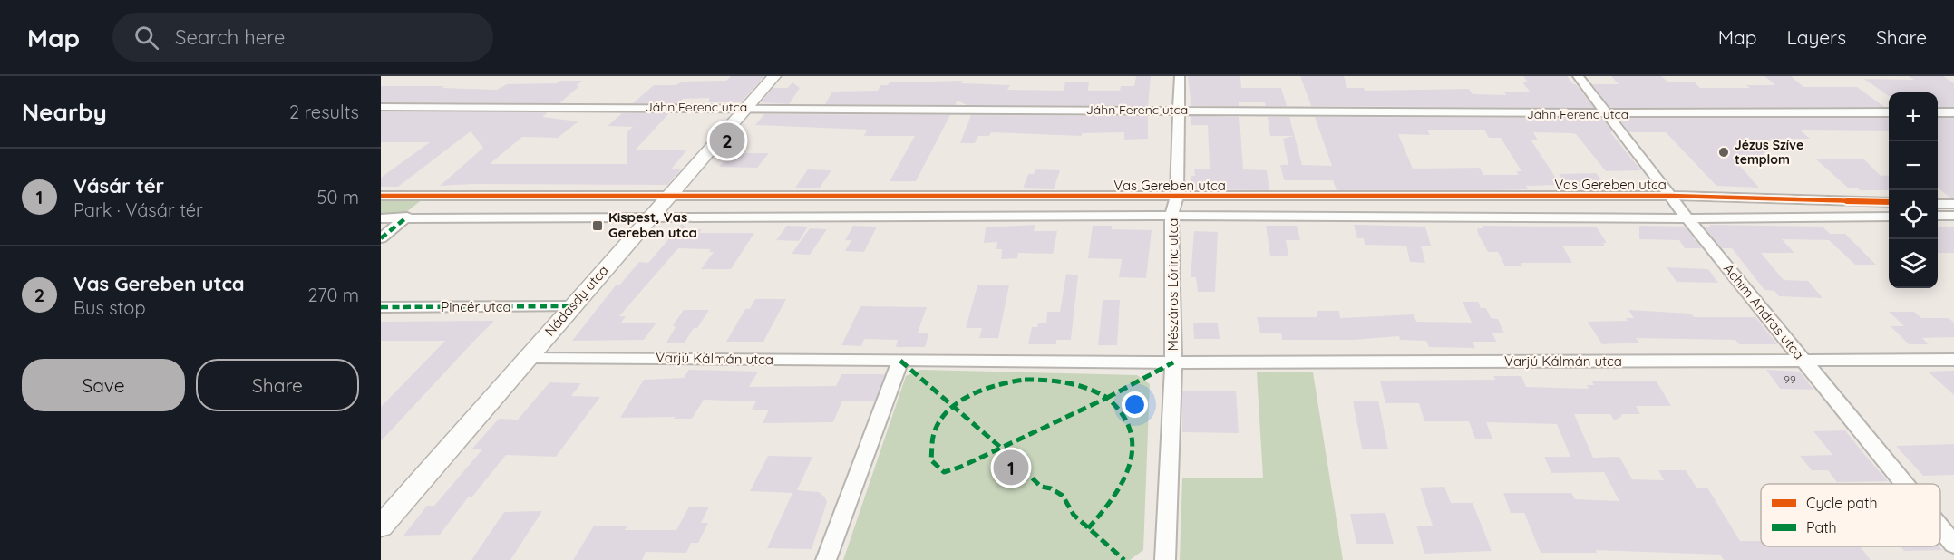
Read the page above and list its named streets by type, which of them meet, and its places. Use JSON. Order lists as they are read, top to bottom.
{
  "streets": {
    "street": [
      "Jáhn Ferenc utca",
      "Vas Gereben utca",
      "Mészáros Lőrinc utca",
      "Nádasdy utca",
      "Pincér utca",
      "Áchim András utca",
      "Varjú Kálmán utca"
    ]
  },
  "crossings": [
    ["Jáhn Ferenc utca", "Mészáros Lőrinc utca"],
    ["Jáhn Ferenc utca", "Nádasdy utca"],
    ["Jáhn Ferenc utca", "Áchim András utca"],
    ["Vas Gereben utca", "Mészáros Lőrinc utca"],
    ["Vas Gereben utca", "Nádasdy utca"],
    ["Vas Gereben utca", "Áchim András utca"],
    ["Mészáros Lőrinc utca", "Varjú Kálmán utca"],
    ["Nádasdy utca", "Pincér utca"],
    ["Nádasdy utca", "Varjú Kálmán utca"],
    ["Áchim András utca", "Varjú Kálmán utca"]
  ],
  "places": {
    "other": ["Jézus Szíve templom"],
    "transit": ["Kispest, Vas Gereben utca"]
  },
  "house_numbers": ["99"],
  "legend": ["Cycle path", "Path"],
  "page": {
    "header": "Map",
    "search": "Search here",
    "nav": ["Map", "Layers", "Share"],
    "heading": ["Nearby", "2 results"],
    "map_buttons": ["+", "−"],
    "pins": ["2", "1"],
    "list": [
      {
        "mark": "1",
        "name": "Vásár tér",
        "note": "Park · Vásár tér",
        "value": "50 m"
      },
      {
        "mark": "2",
        "name": "Vas Gereben utca",
        "note": "Bus stop",
        "value": "270 m"
      }
    ],
    "buttons": ["Save", "Share"]
  }
}
